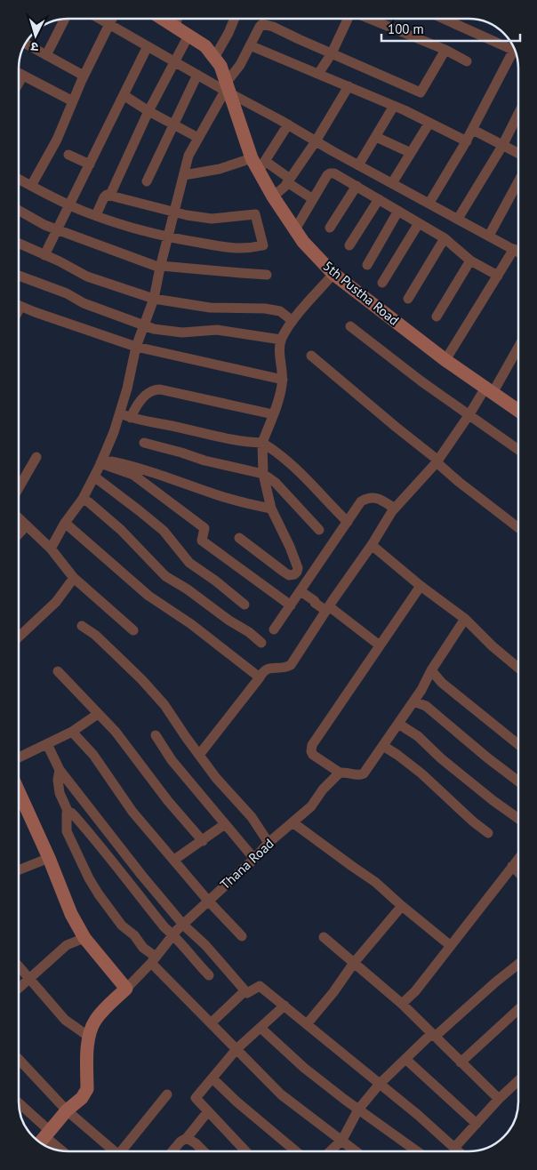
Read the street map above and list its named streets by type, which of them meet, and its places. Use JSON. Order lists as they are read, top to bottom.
{
  "streets": {
    "street": ["5th Pustha Road", "Thana Road"]
  },
  "scale_bar": "100 m",
  "north": "bottom"
}
